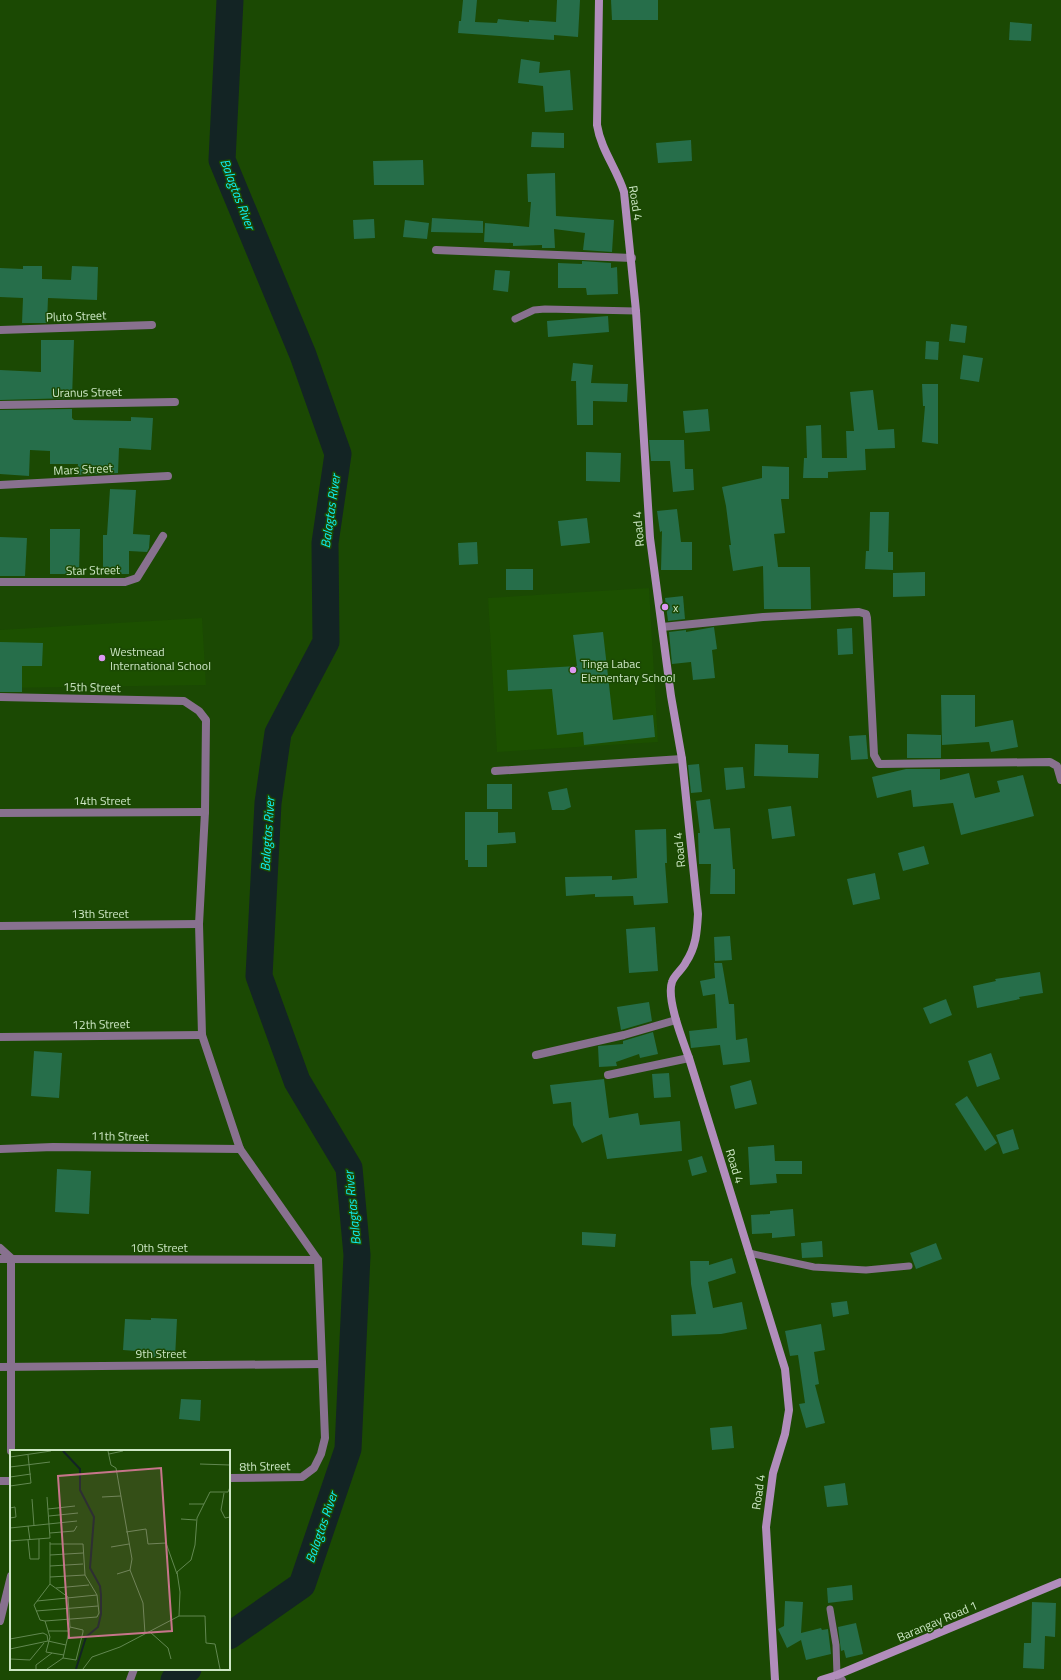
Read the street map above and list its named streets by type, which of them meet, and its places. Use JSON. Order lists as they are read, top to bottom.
{
  "streets": {
    "street": [
      "Road 4",
      "Pluto Street",
      "Uranus Street",
      "Mars Street",
      "Star Street",
      "15th Street",
      "14th Street",
      "13th Street",
      "12th Street",
      "11th Street",
      "10th Street",
      "9th Street",
      "8th Street",
      "Barangay Road 1"
    ]
  },
  "crossings": [
    ["15th Street", "14th Street"],
    ["9th Street", "8th Street"]
  ],
  "water": ["Balagtas River"],
  "places": ["x", "Westmead International School", "Tinga Labac Elementary School"]
}
